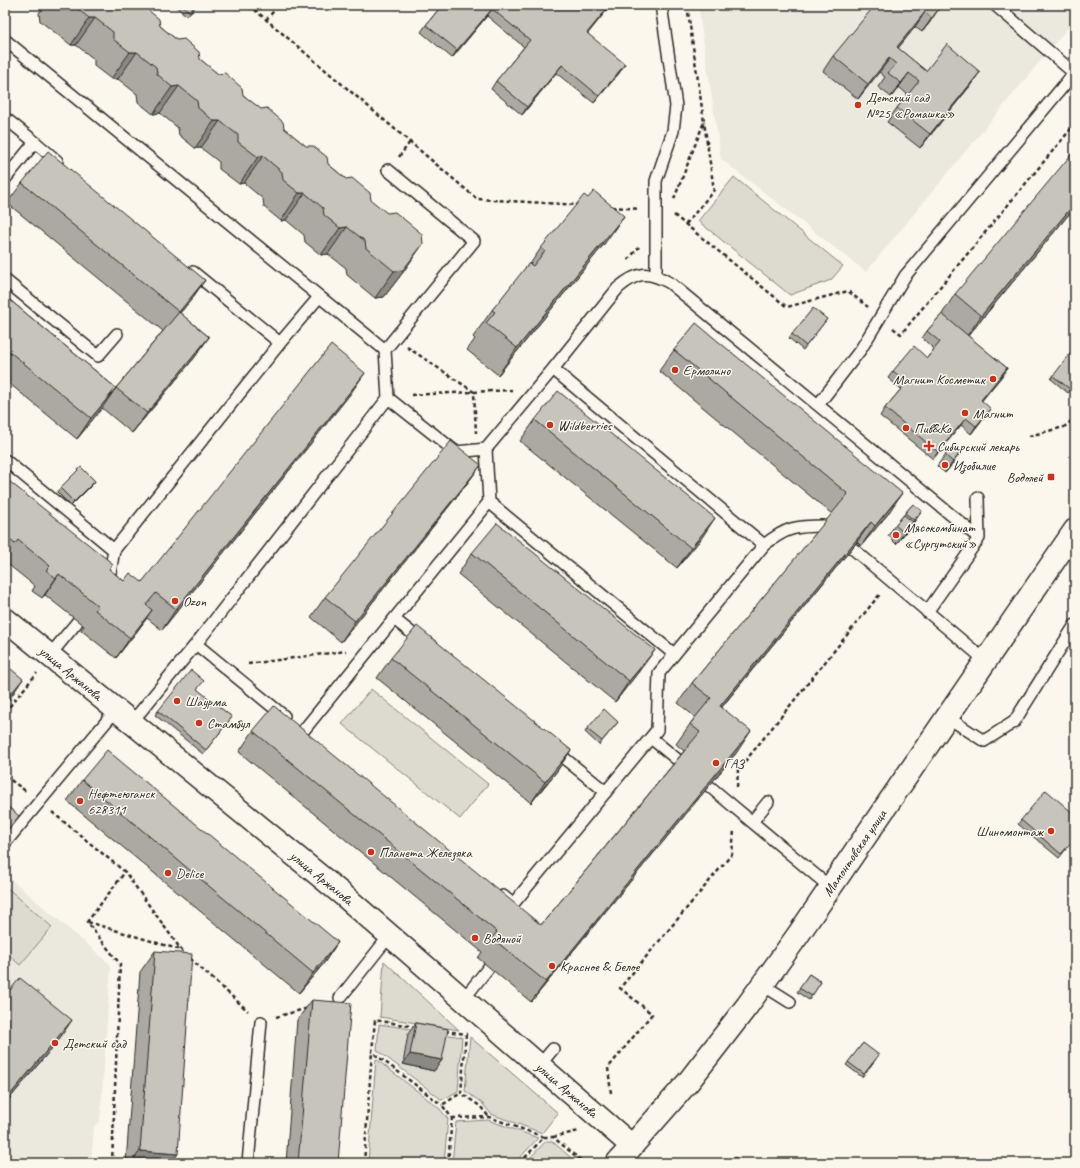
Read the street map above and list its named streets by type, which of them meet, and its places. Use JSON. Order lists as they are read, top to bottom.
{
  "streets": {
    "street": ["улица Аржанова", "Мамонтовская улица"]
  },
  "crossings": [
    ["улица Аржанова", "Мамонтовская улица"]
  ],
  "places": {
    "other": [
      "Детский сад №25 «Ромашка»",
      "Ермолино",
      "Магнит Косметик",
      "Магнит",
      "Wildberries",
      "Пив&Ко",
      "Изобилие",
      "Мясокомбинат «Сургутский»",
      "Ozon",
      "Шаурма",
      "Стамбул",
      "ГАЗ",
      "Нефтеюганск 628311",
      "Шиномонтаж",
      "Планета Железяка",
      "Delice",
      "Водяной",
      "Красное & Белое",
      "Детский сад"
    ],
    "health": ["Сибирский лекарь"],
    "transit": ["Водолей"]
  }
}
